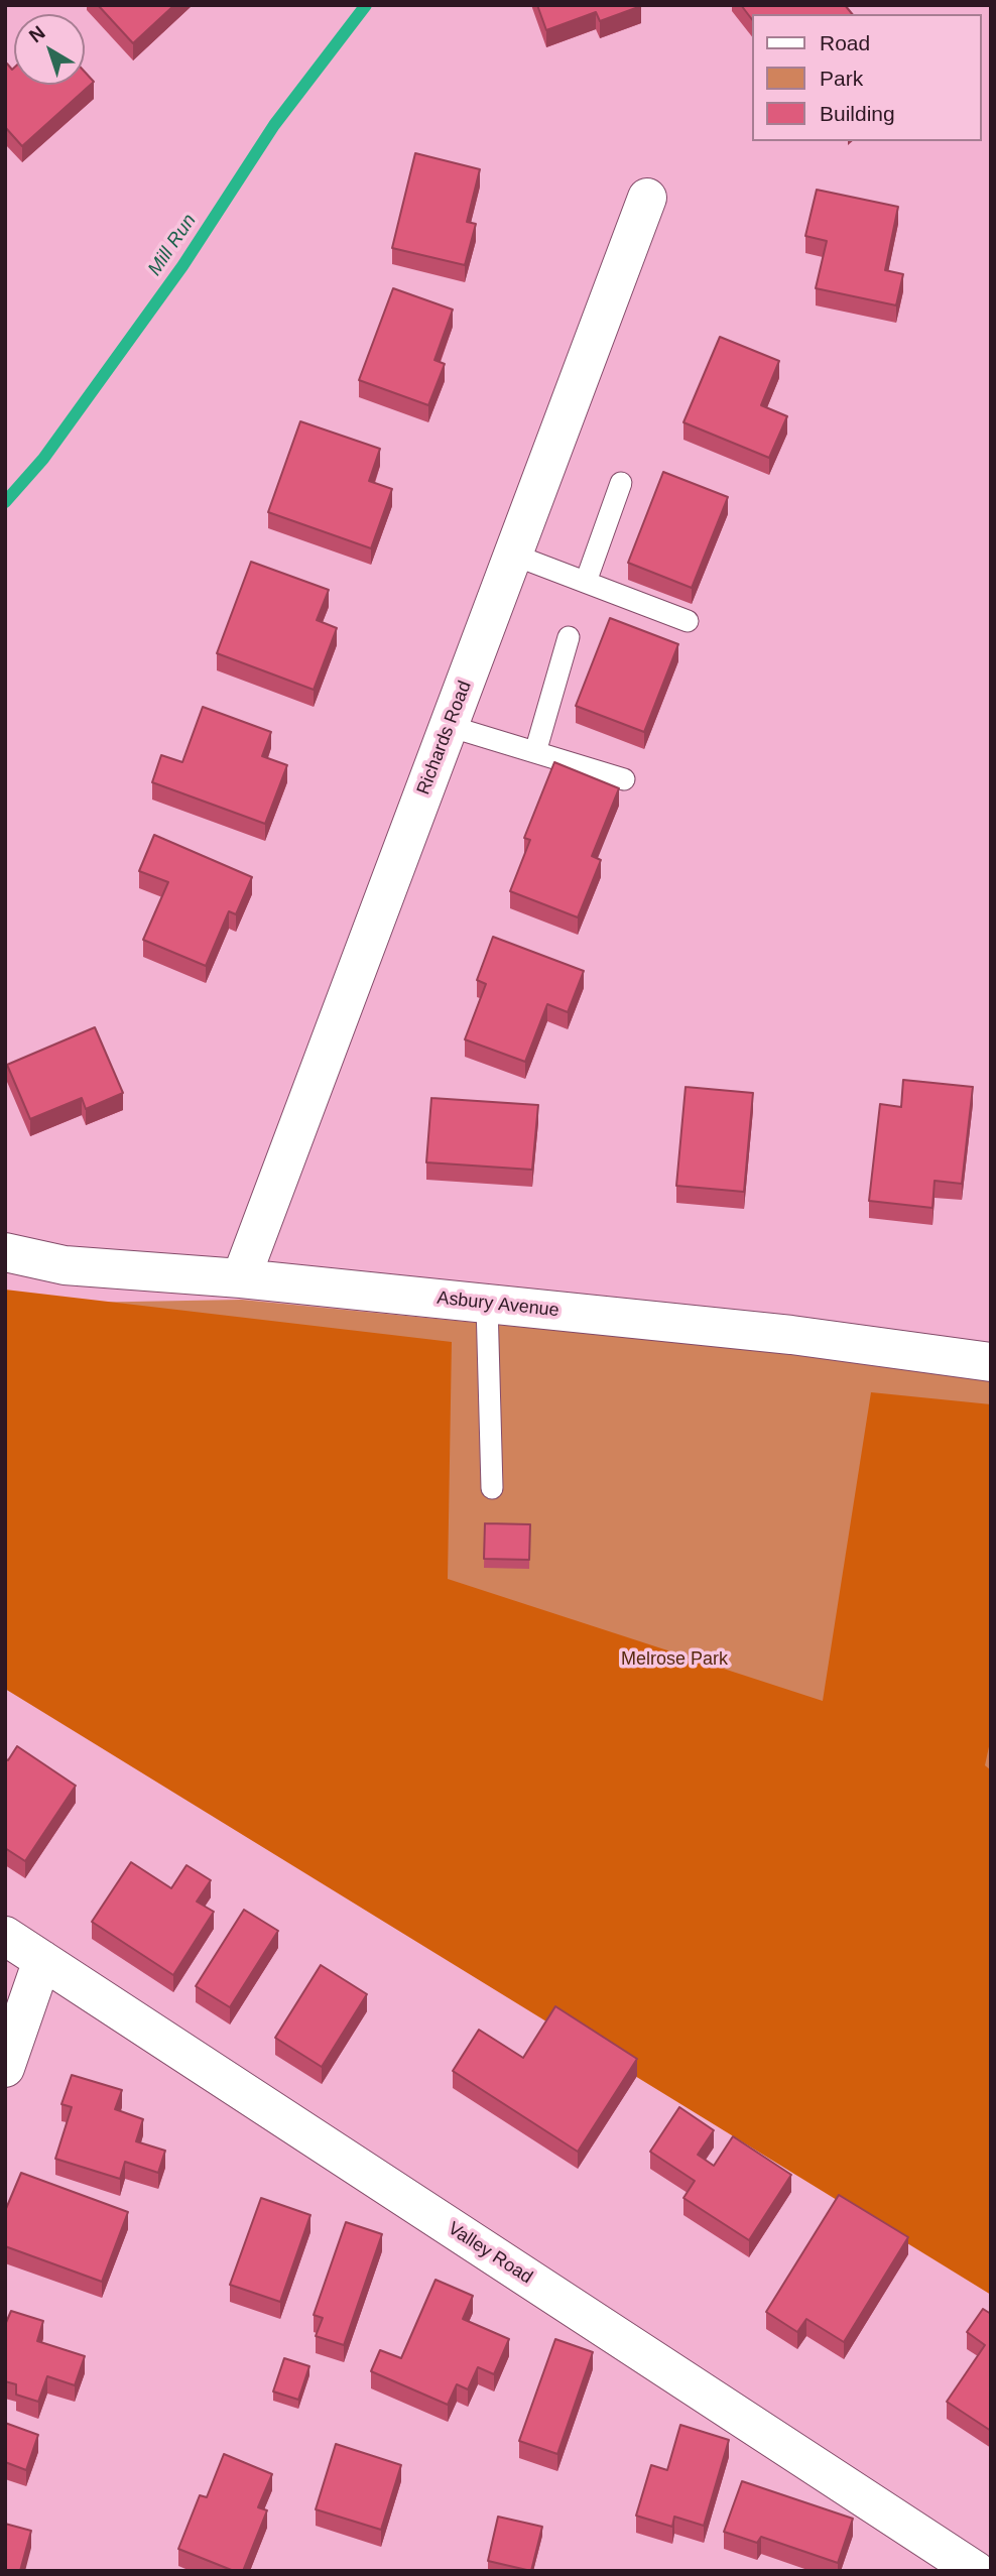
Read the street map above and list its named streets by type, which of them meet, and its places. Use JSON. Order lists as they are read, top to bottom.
{
  "streets": {
    "street": ["Richards Road", "Asbury Avenue", "Valley Road"]
  },
  "crossings": [
    ["Richards Road", "Asbury Avenue"]
  ],
  "water": ["Mill Run"],
  "parks": ["Melrose Park"],
  "legend": ["Road", "Park", "Building"],
  "north": "top left"
}
